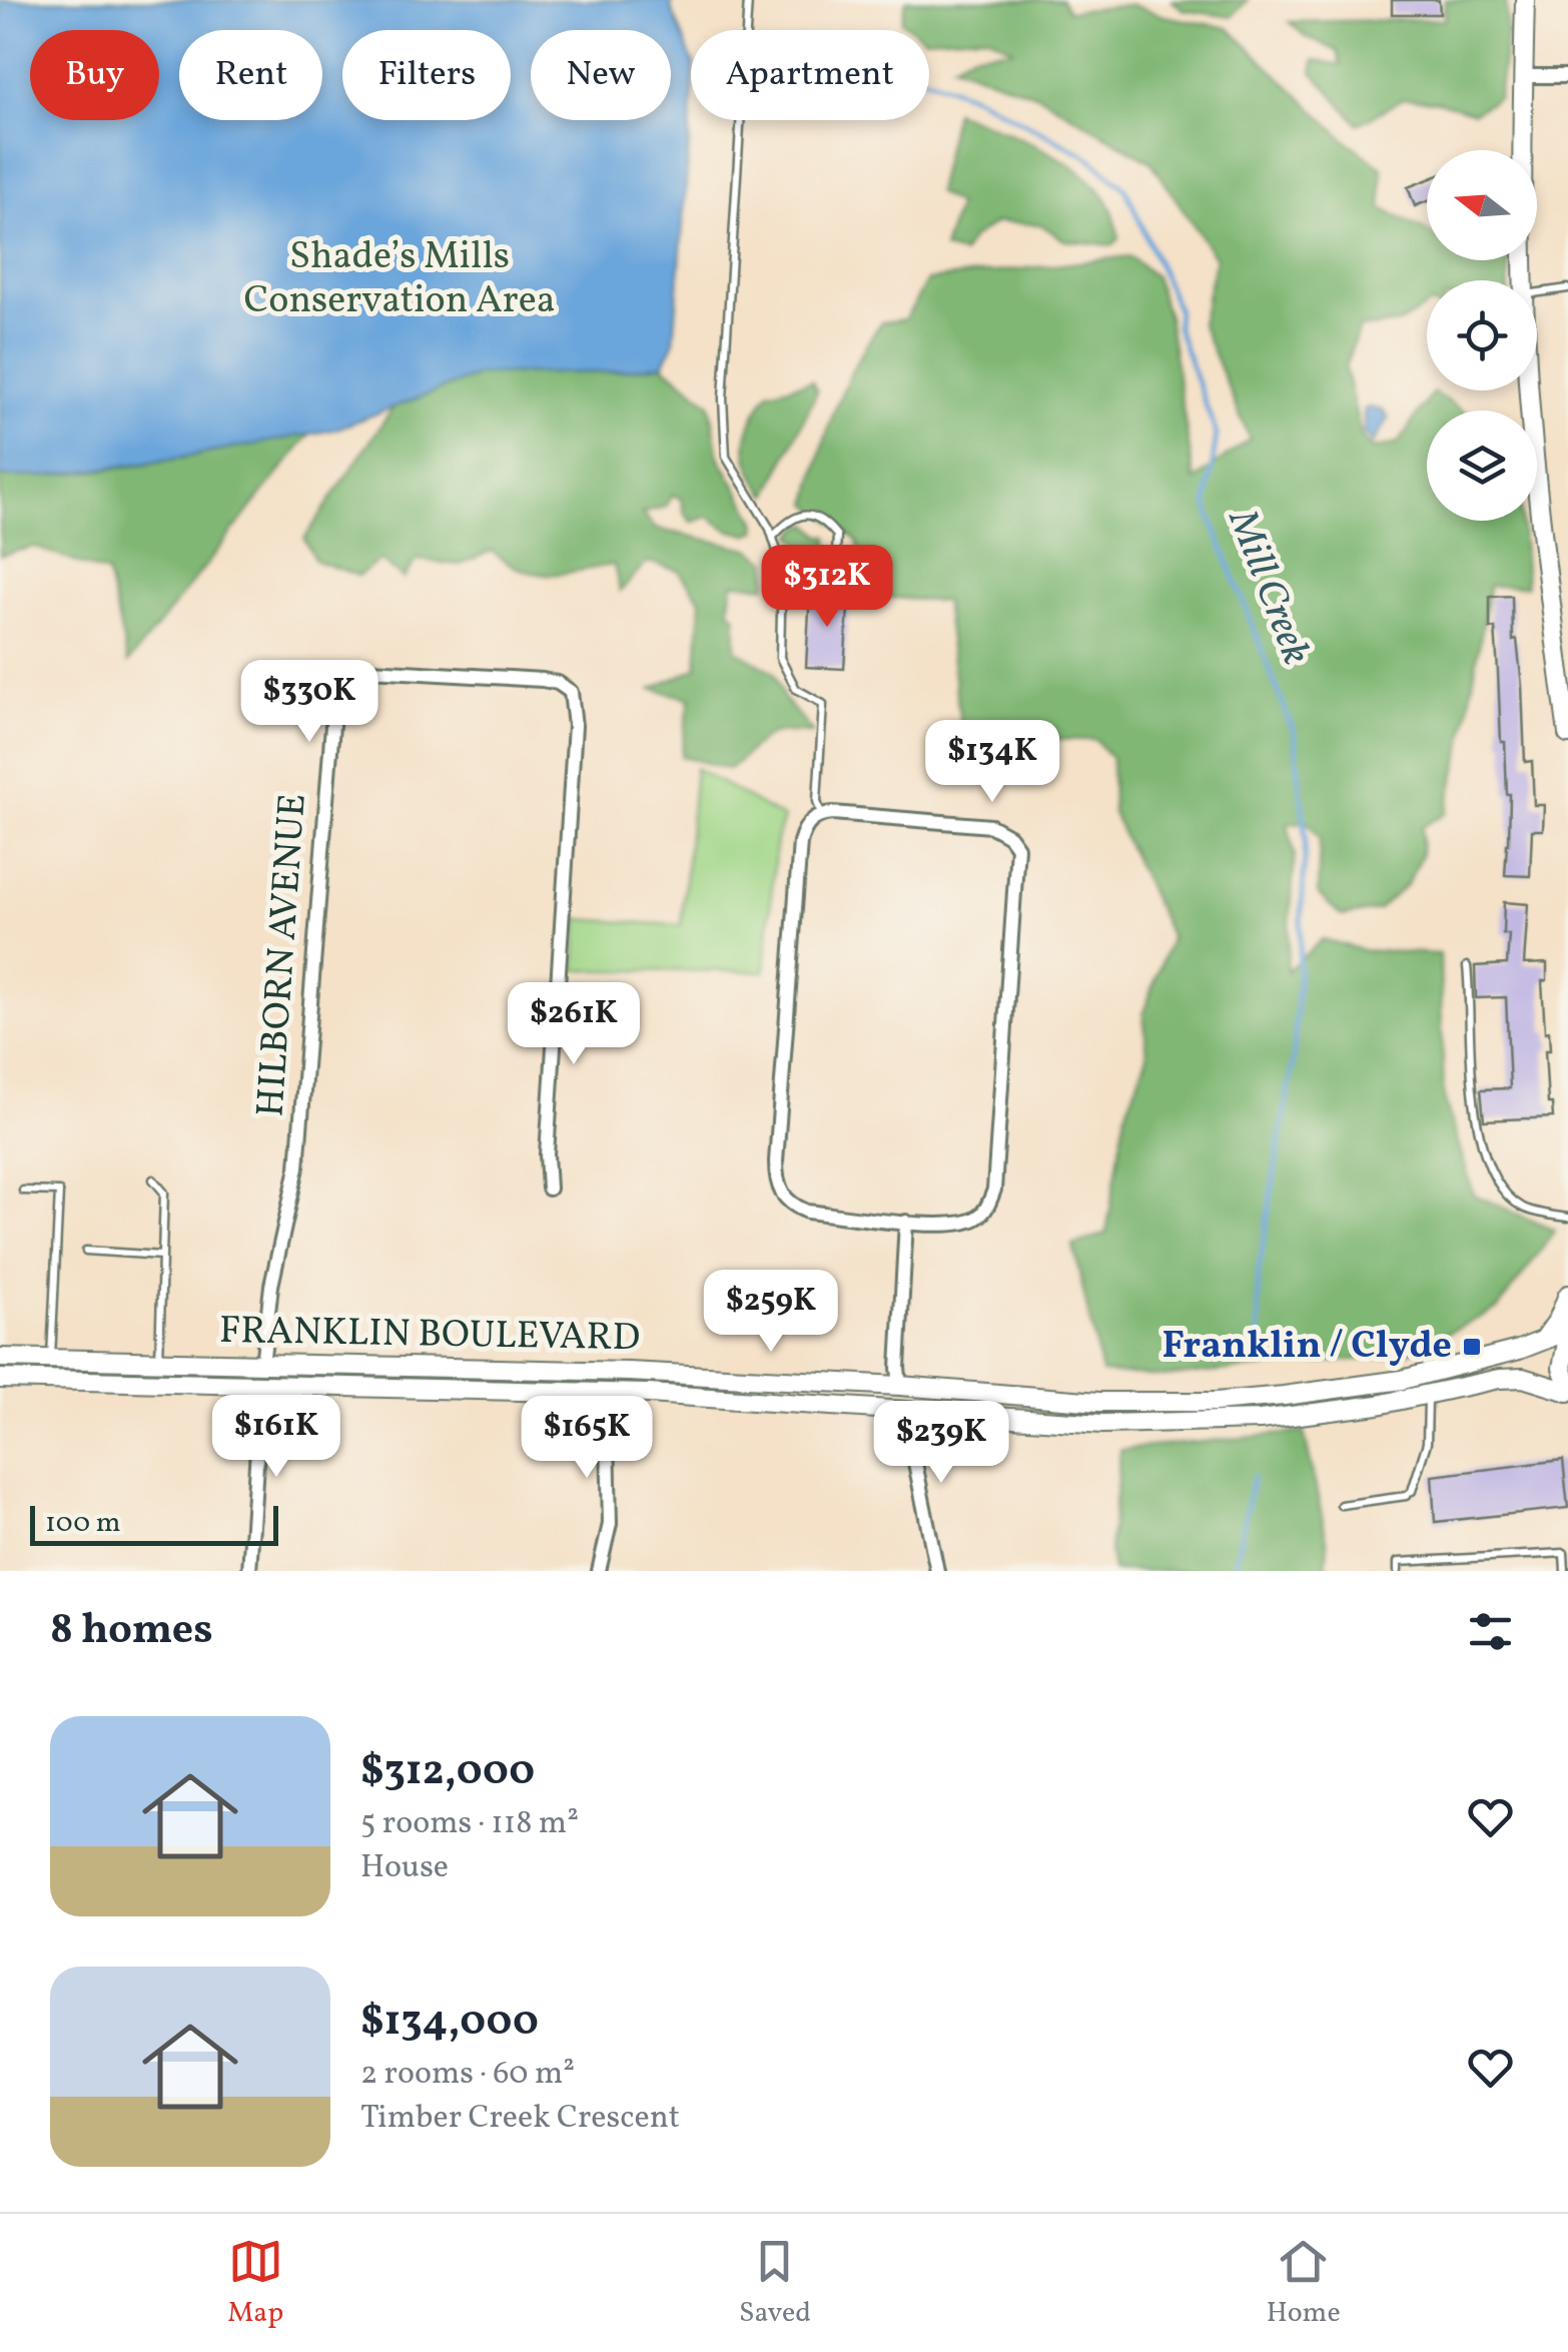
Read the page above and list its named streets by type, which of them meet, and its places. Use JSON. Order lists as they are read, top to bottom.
{
  "streets": {
    "main road": ["FRANKLIN BOULEVARD"],
    "street": ["HILBORN AVENUE"]
  },
  "crossings": [
    ["HILBORN AVENUE", "FRANKLIN BOULEVARD"]
  ],
  "water": ["Mill Creek"],
  "parks": ["Shade’s Mills Conservation Area"],
  "places": {
    "transit": ["Franklin / Clyde"]
  },
  "scale_bar": "100 m",
  "north": "left",
  "page": {
    "chip": [
      "Buy",
      "Rent",
      "Filters",
      "New",
      "Apartment"
    ],
    "price": [
      "$312K",
      "$330K",
      "$134K",
      "$261K",
      "$259K",
      "$161K",
      "$165K",
      "$239K"
    ],
    "scale": "100 m",
    "heading": "8 homes",
    "list": [
      {
        "name": "$312,000",
        "note": "5 rooms · 118 m² · House"
      },
      {
        "name": "$134,000",
        "note": "2 rooms · 60 m² · Timber Creek Crescent"
      }
    ],
    "tabs": ["Map", "Saved", "Home"]
  }
}
